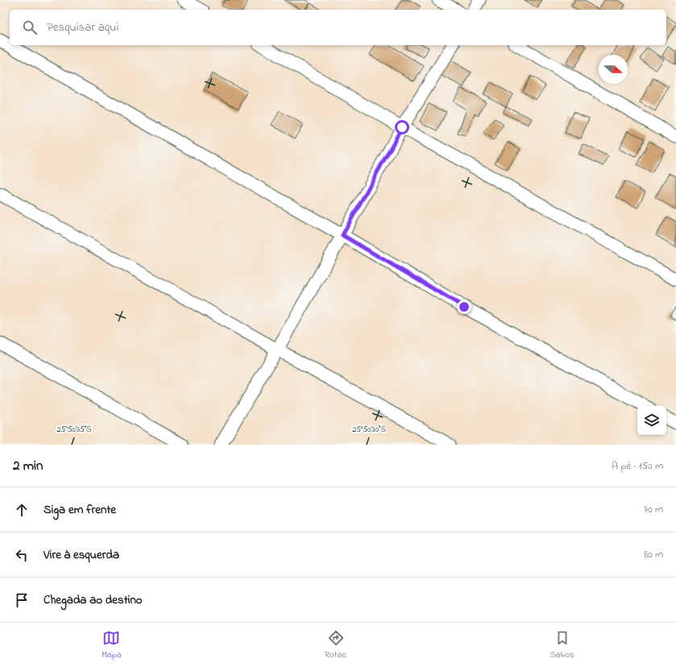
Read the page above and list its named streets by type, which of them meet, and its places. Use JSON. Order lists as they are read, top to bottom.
{
  "north": "right",
  "page": {
    "search": "Pesquisar aqui",
    "heading": ["2 min", "A pé · 150 m"],
    "list": [
      ["Siga em frente", "70 m"],
      ["Vire à esquerda", "80 m"],
      "Chegada ao destino"
    ],
    "nav": ["Mapa", "Rotas", "Salvos"]
  },
  "coordinates": ["25°50'35\"S", "25°50'30\"S"]
}
